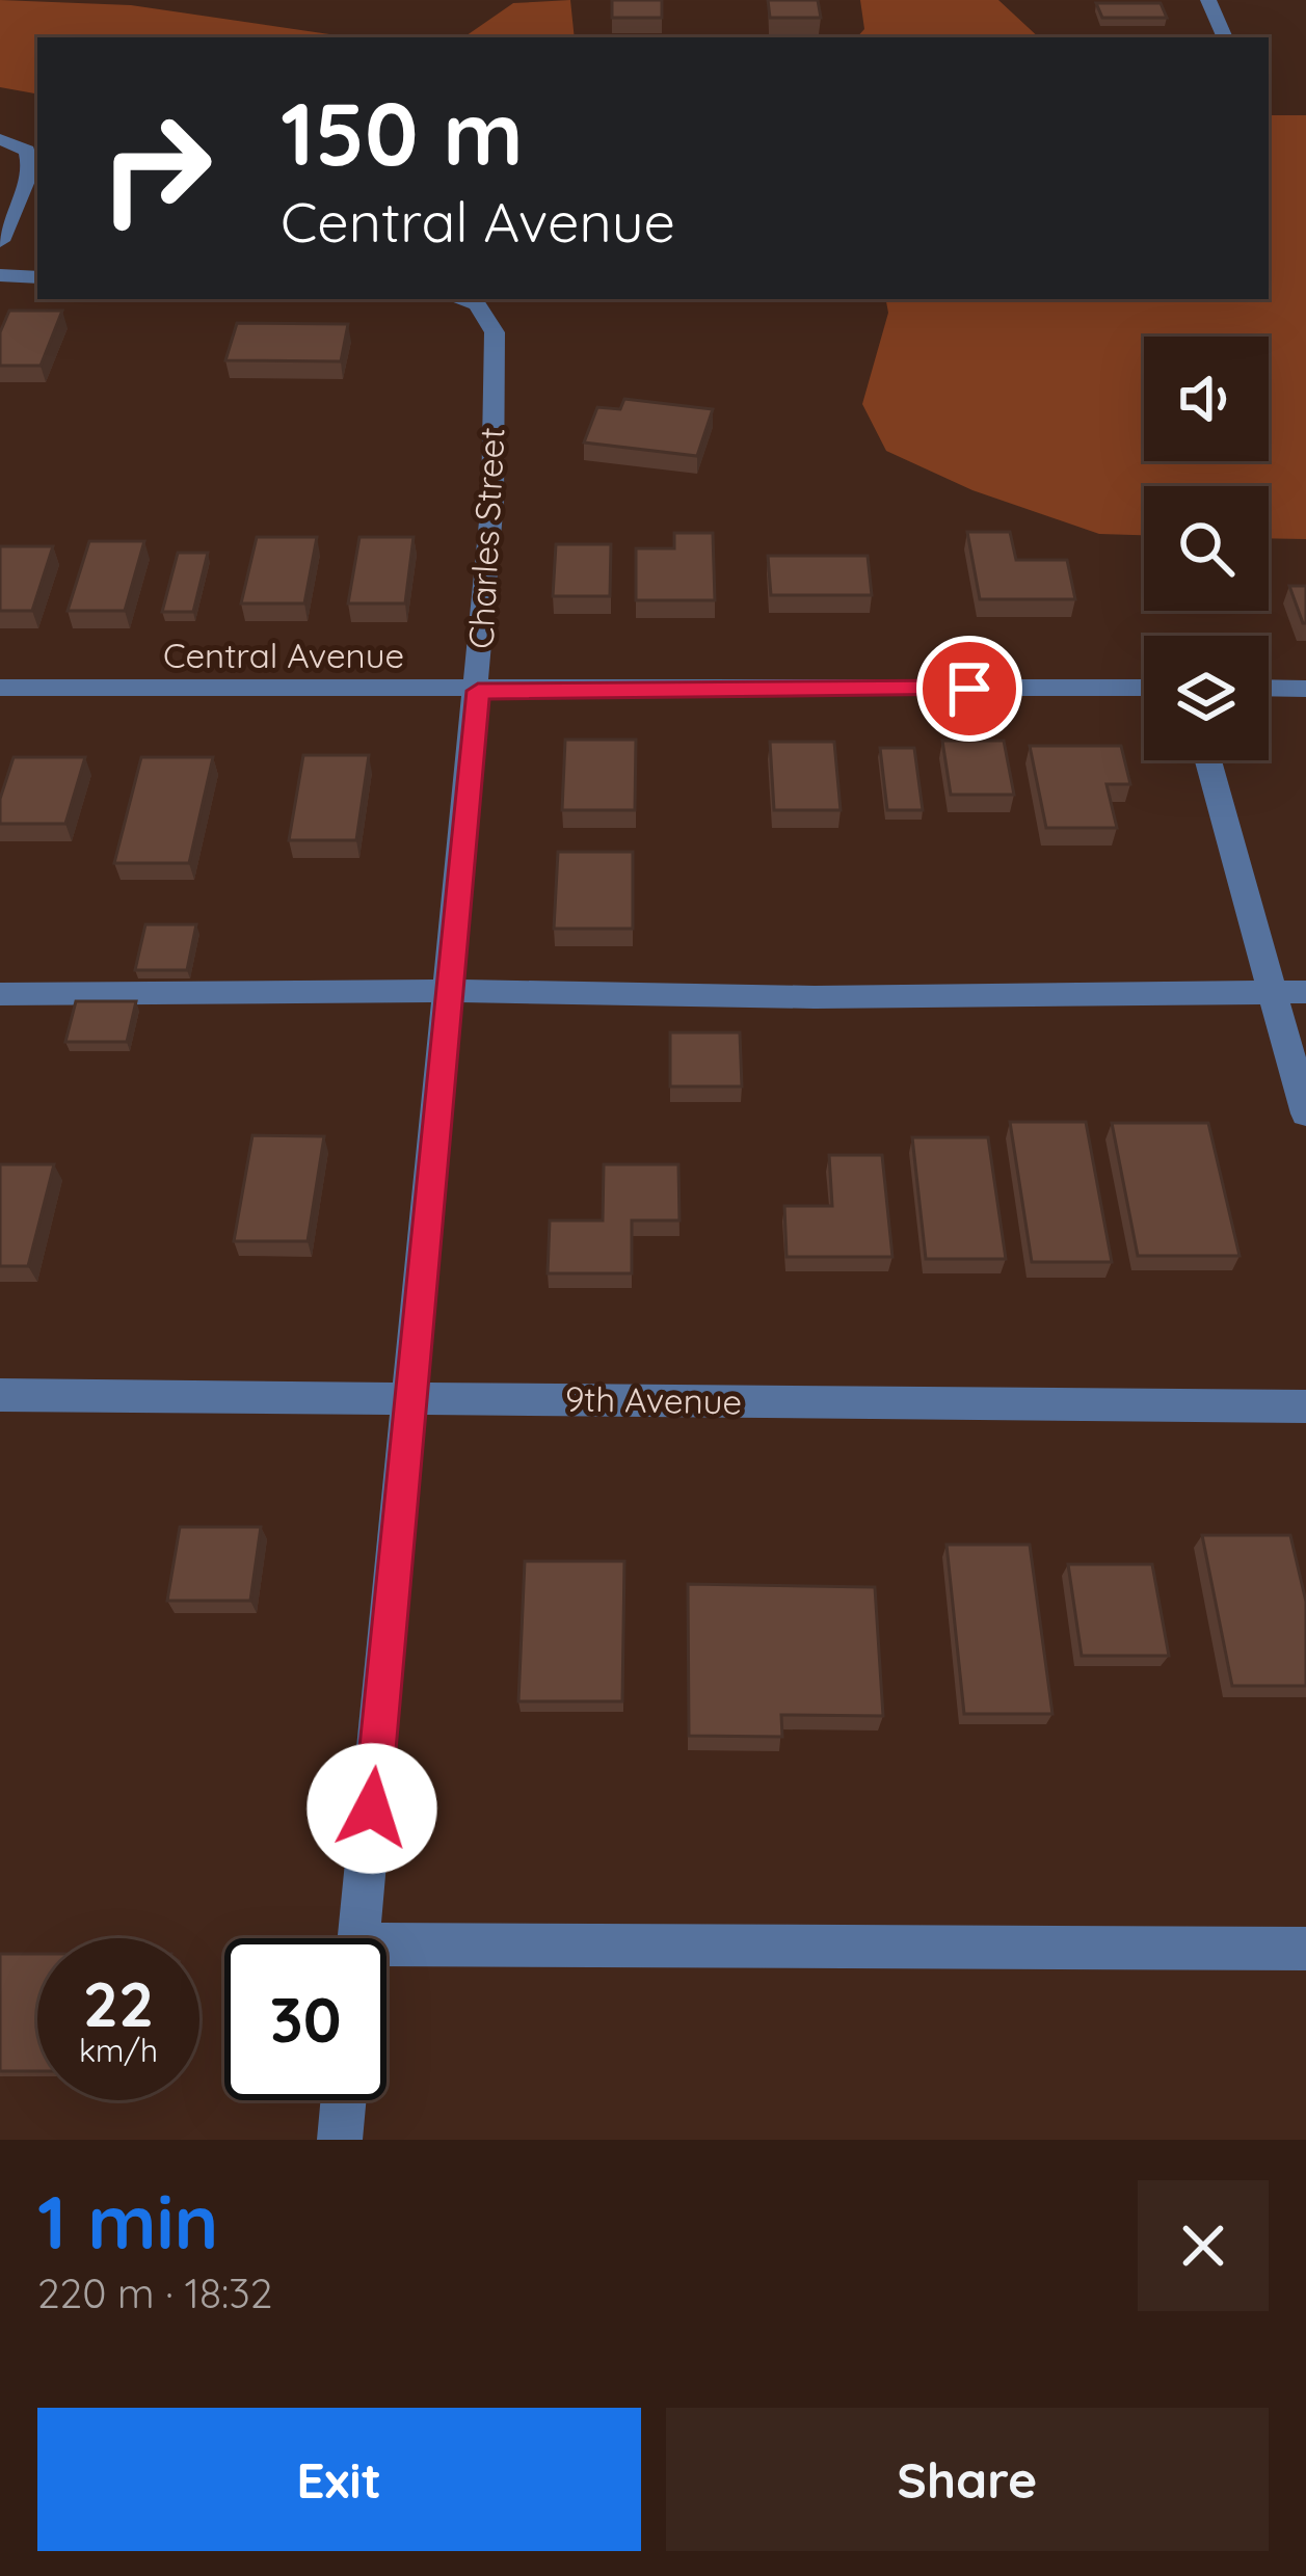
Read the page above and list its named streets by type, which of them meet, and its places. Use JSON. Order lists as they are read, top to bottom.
{
  "streets": {
    "street": ["Charles Street", "Central Avenue", "9th Avenue"]
  },
  "crossings": [
    ["Charles Street", "Central Avenue"],
    ["Charles Street", "9th Avenue"]
  ],
  "page": {
    "turn": ["150 m", "Central Avenue"],
    "speed": "22 km/h",
    "limit": "30",
    "heading": ["1 min", "220 m · 18:32"],
    "buttons": ["Exit", "Share"]
  }
}
